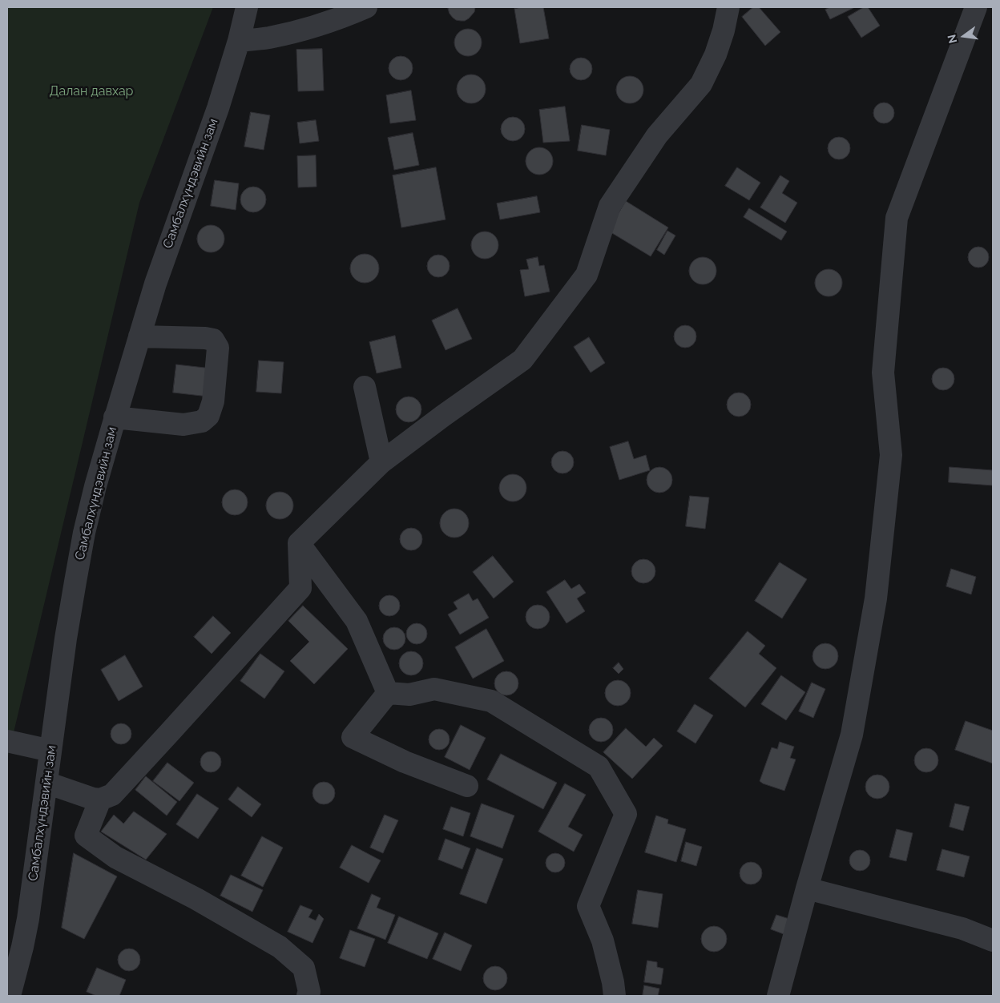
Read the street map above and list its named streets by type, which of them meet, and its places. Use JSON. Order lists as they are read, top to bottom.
{
  "streets": {
    "street": ["Самбалхүндэвийн зам"]
  },
  "parks": ["Далан давхар"],
  "north": "left"
}
